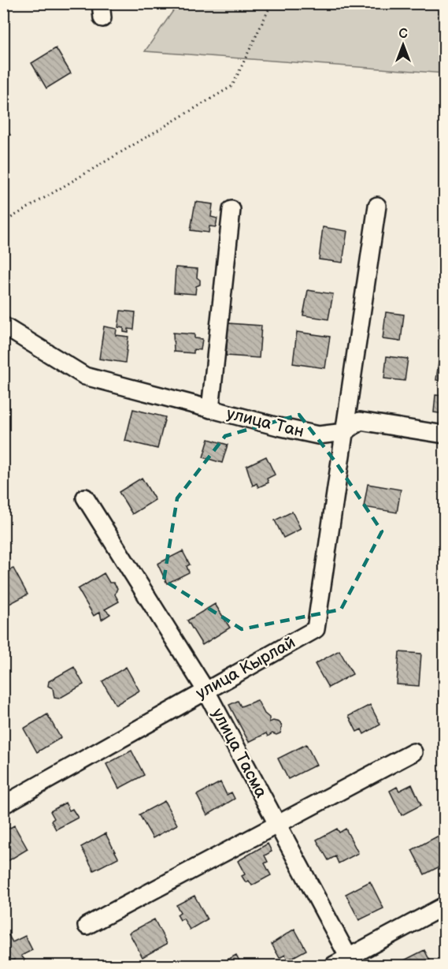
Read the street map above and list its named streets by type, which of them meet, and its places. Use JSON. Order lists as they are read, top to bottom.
{
  "streets": {
    "street": ["улица Тан", "улица Кырлай", "улица Тасма"]
  },
  "crossings": [
    ["улица Тан", "улица Кырлай"],
    ["улица Кырлай", "улица Тасма"]
  ],
  "north": "top"
}
